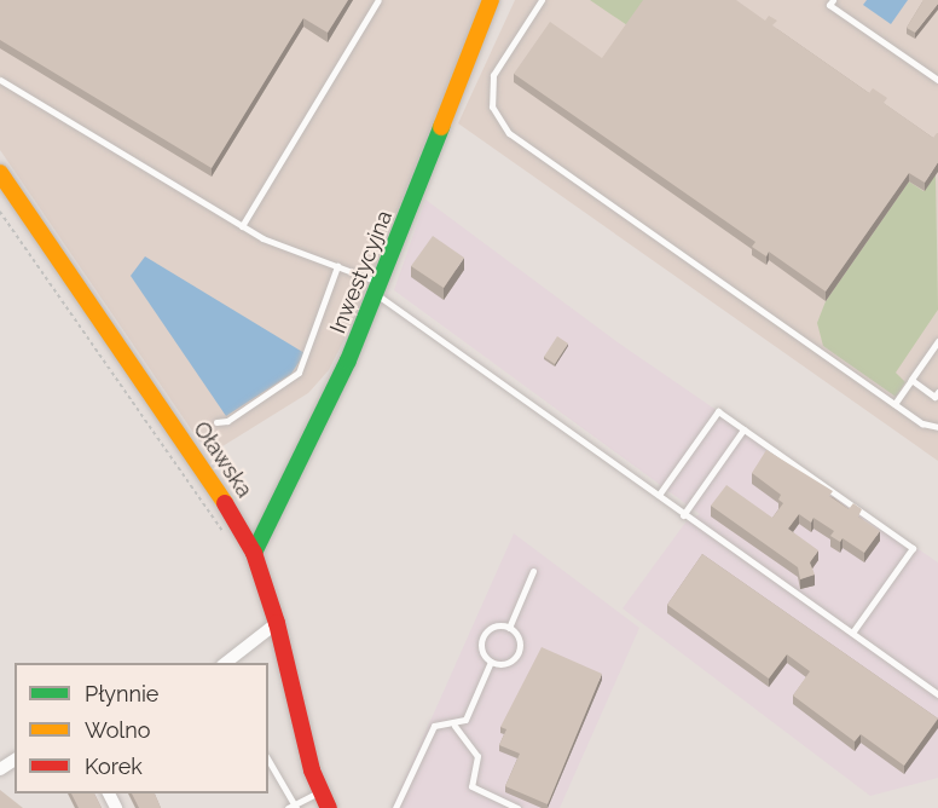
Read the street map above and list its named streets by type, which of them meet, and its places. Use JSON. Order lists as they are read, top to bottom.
{
  "streets": {
    "street": ["Inwestycyjna", "Oławska"]
  },
  "crossings": [
    ["Inwestycyjna", "Oławska"]
  ],
  "legend": ["Płynnie", "Wolno", "Korek"]
}
